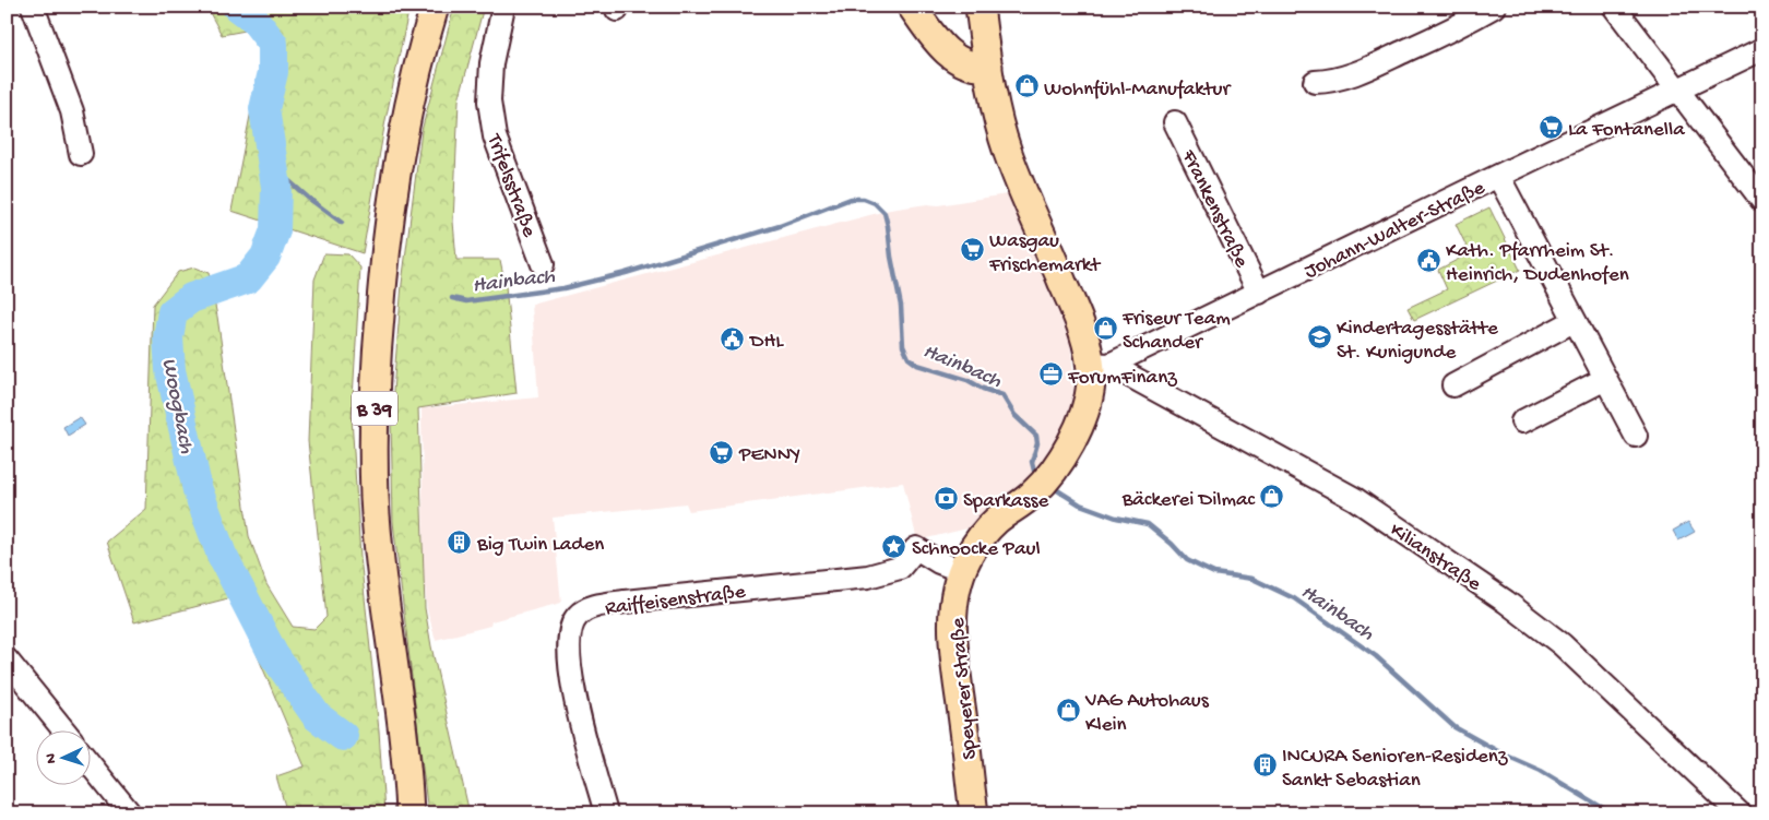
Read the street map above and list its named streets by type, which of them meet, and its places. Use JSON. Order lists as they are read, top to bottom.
{
  "streets": {
    "main road": ["B 39", "Speyerer Straße"],
    "street": [
      "Trifelsstraße",
      "Frankenstraße",
      "Johann-Walter-Straße",
      "Kilianstraße",
      "Raiffeisenstraße"
    ]
  },
  "crossings": [
    ["Frankenstraße", "Johann-Walter-Straße"],
    ["Johann-Walter-Straße", "Kilianstraße"],
    ["Johann-Walter-Straße", "Speyerer Straße"],
    ["Kilianstraße", "Speyerer Straße"],
    ["Raiffeisenstraße", "Speyerer Straße"]
  ],
  "water": ["Hainbach", "Woogbach"],
  "places": {
    "shop": [
      "Wohnfühl-Manufaktur",
      "Friseur Team Schander",
      "Bäckerei Dilmac",
      "VAG Autohaus Klein"
    ],
    "supermarket": ["La Fontanella", "Wasgau Frischemarkt", "PENNY"],
    "public building": ["Kath. Pfarrheim St. Heinrich, Dudenhofen", "DHL"],
    "school or university": ["Kindertagesstätte St. Kunigunde"],
    "office": ["ForumFinanz"],
    "bank": ["Sparkasse"],
    "building": ["Big Twin Laden", "INCURA Senioren-Residenz Sankt Sebastian"],
    "place": ["Schnoocke Paul"]
  },
  "north": "left"
}
